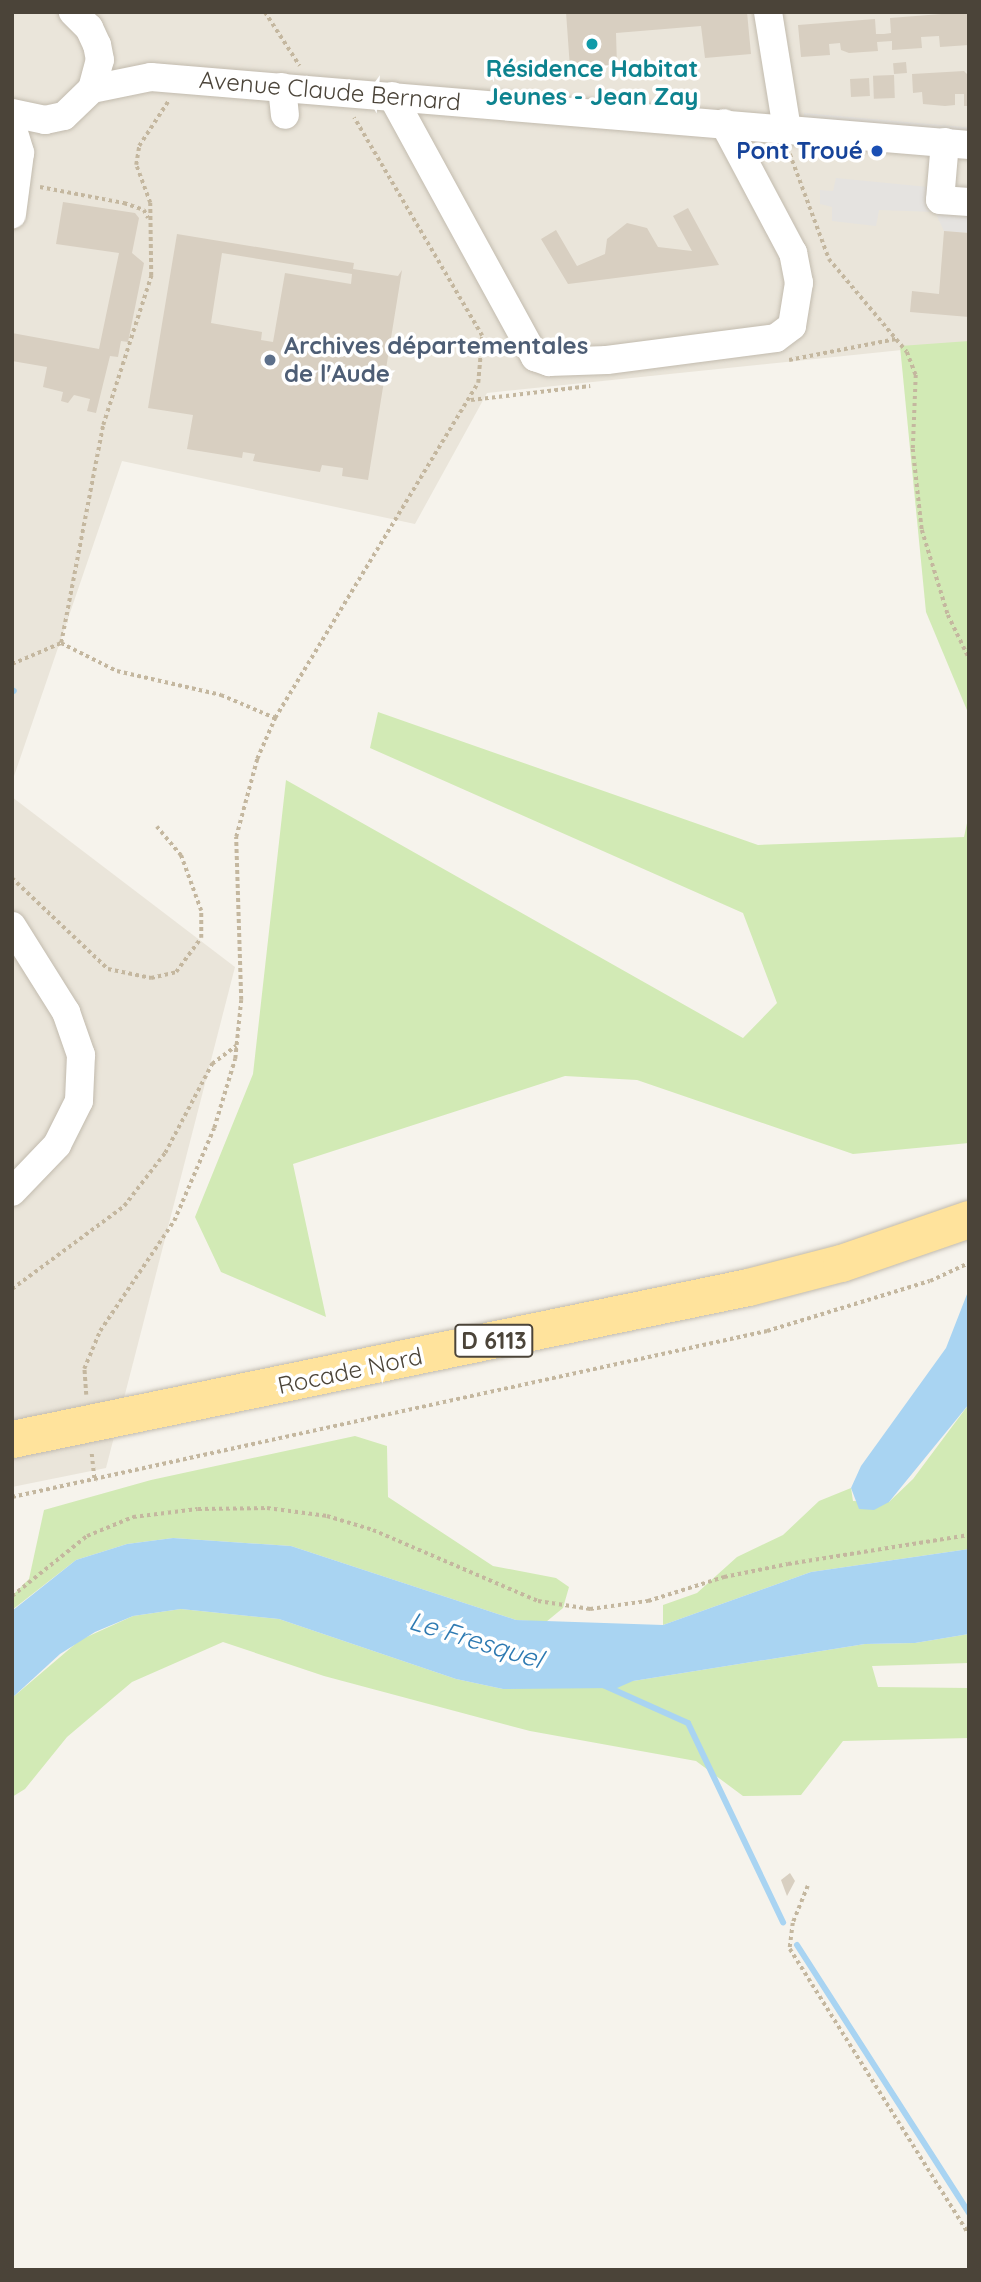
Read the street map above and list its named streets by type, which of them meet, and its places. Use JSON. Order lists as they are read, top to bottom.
{
  "streets": {
    "main road": ["D 6113", "Rocade Nord"],
    "street": ["Avenue Claude Bernard"]
  },
  "water": ["Le Fresquel"],
  "places": ["Résidence Habitat Jeunes - Jean Zay", "Pont Troué", "Archives départementales de l'Aude"]
}
